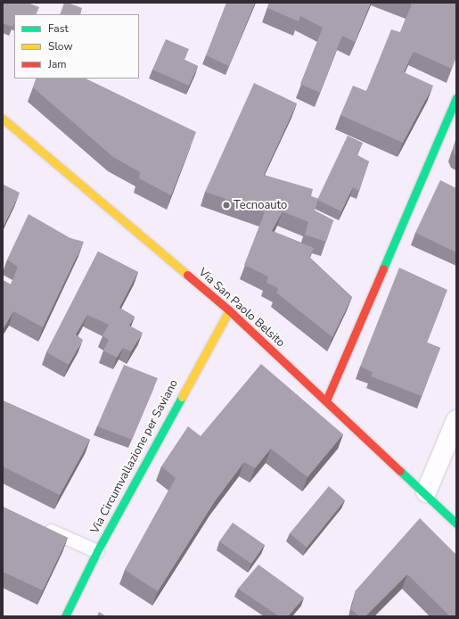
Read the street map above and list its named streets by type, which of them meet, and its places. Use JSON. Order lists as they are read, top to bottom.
{
  "streets": {
    "main road": ["Via San Paolo Belsito", "Via Circumvallazione per Saviano"]
  },
  "crossings": [
    ["Via San Paolo Belsito", "Via Circumvallazione per Saviano"]
  ],
  "places": ["Tecnoauto"],
  "legend": ["Fast", "Slow", "Jam"]
}
